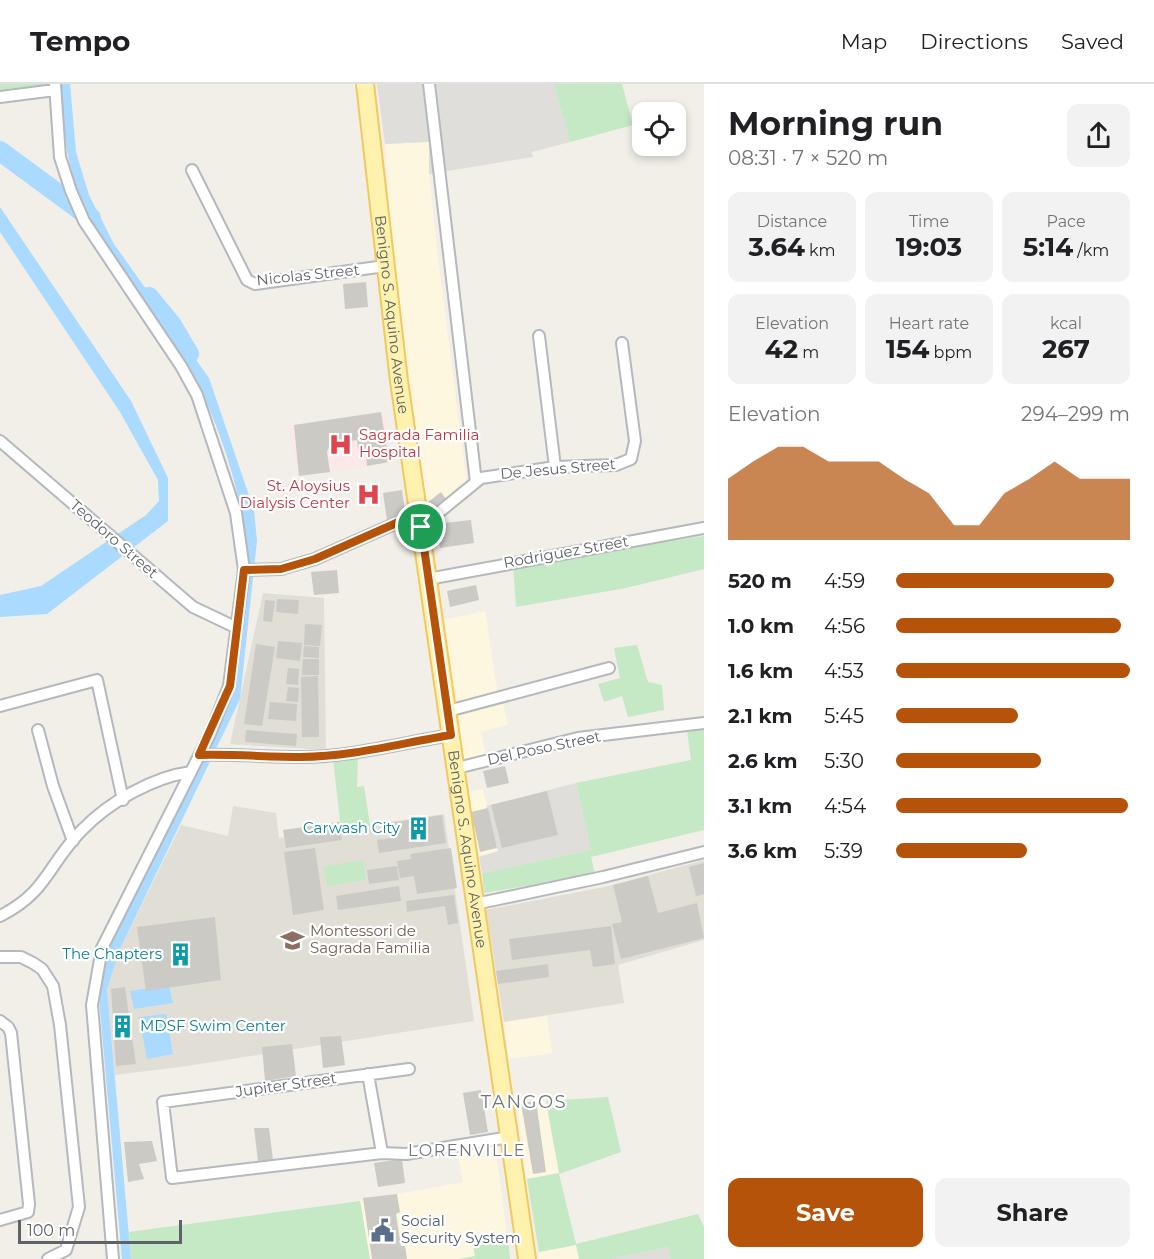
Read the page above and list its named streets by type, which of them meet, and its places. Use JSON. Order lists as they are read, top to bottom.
{
  "streets": {
    "main road": ["Benigno S. Aquino Avenue"],
    "street": [
      "Nicolas Street",
      "De Jesus Street",
      "Teodoro Street",
      "Rodriguez Street",
      "Del Poso Street",
      "Jupiter Street"
    ]
  },
  "crossings": [
    ["Nicolas Street", "Benigno S. Aquino Avenue"],
    ["Benigno S. Aquino Avenue", "De Jesus Street"],
    ["Benigno S. Aquino Avenue", "Rodriguez Street"],
    ["Benigno S. Aquino Avenue", "Del Poso Street"]
  ],
  "districts": ["TANGOS", "LORENVILLE"],
  "places": {
    "hospital": ["Sagrada Familia Hospital", "St. Aloysius Dialysis Center"],
    "building": ["Carwash City", "The Chapters", "MDSF Swim Center"],
    "school or university": ["Montessori de Sagrada Familia"],
    "public building": ["Social Security System"]
  },
  "scale_bar": "100 m",
  "page": {
    "header": "Tempo",
    "nav": ["Map", "Directions", "Saved"],
    "heading": ["Morning run", "08:31 · 7 × 520 m"],
    "stats": [
      ["Distance", "3.64 km"],
      ["Time", "19:03"],
      ["Pace", "5:14 /km"],
      ["Elevation", "42 m"],
      ["Heart rate", "154 bpm"],
      ["kcal", "267"]
    ],
    "chart": ["Elevation", "294–299 m"],
    "list": [
      {
        "name": "520 m",
        "note": "4:59"
      },
      {
        "name": "1.0 km",
        "note": "4:56"
      },
      {
        "name": "1.6 km",
        "note": "4:53"
      },
      {
        "name": "2.1 km",
        "note": "5:45"
      },
      {
        "name": "2.6 km",
        "note": "5:30"
      },
      {
        "name": "3.1 km",
        "note": "4:54"
      },
      {
        "name": "3.6 km",
        "note": "5:39"
      }
    ],
    "buttons": ["Save", "Share"],
    "scale": "100 m"
  }
}
